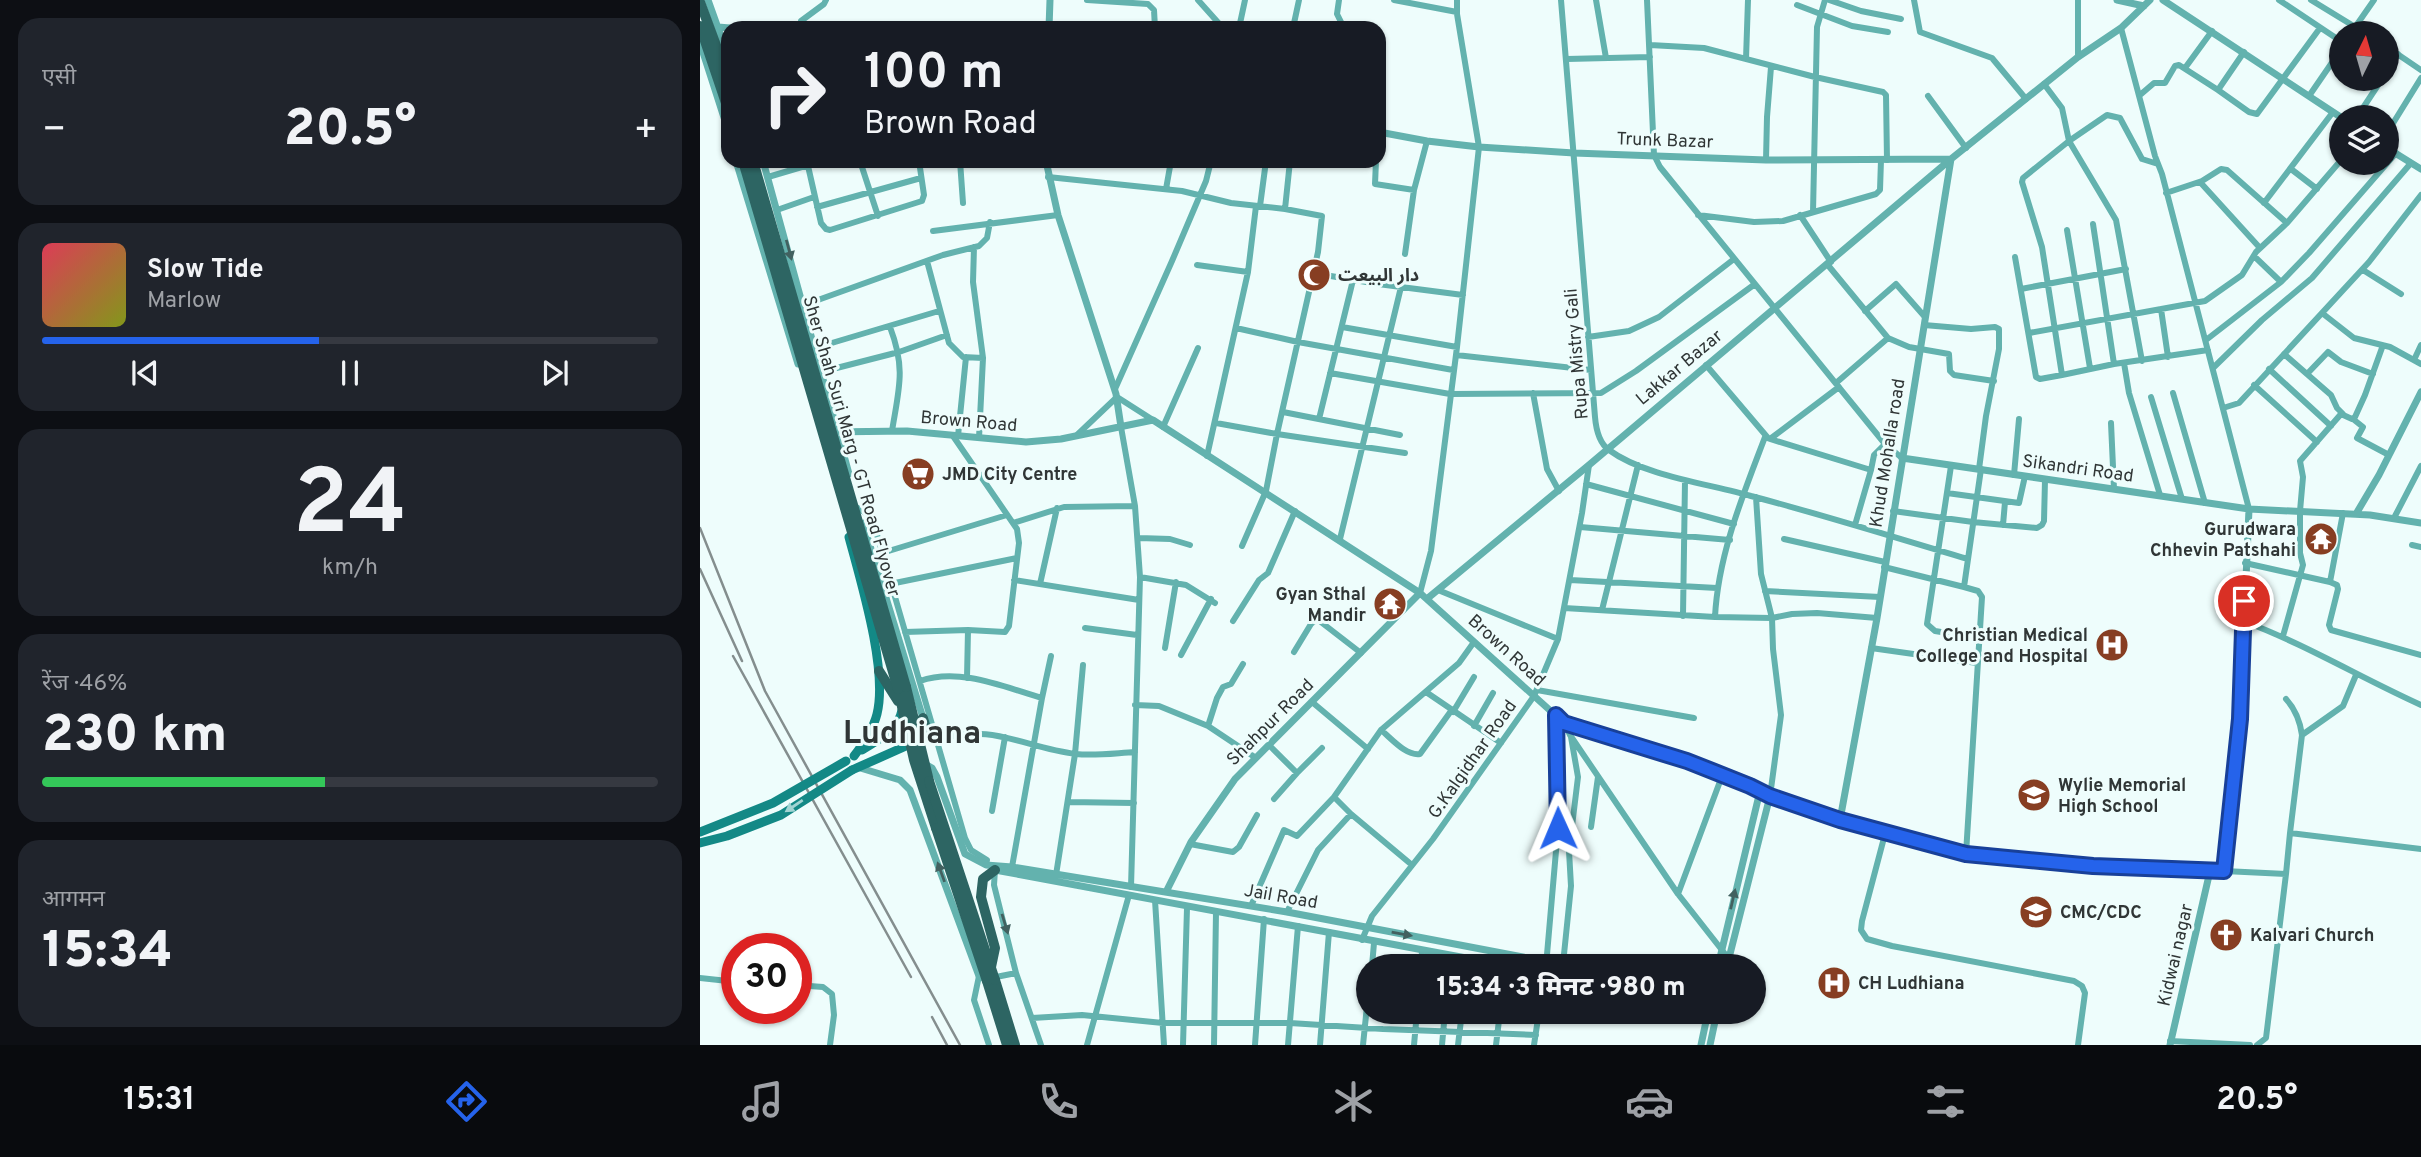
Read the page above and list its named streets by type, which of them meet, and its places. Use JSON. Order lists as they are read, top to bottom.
{
  "streets": {
    "main road": ["Sher Shah Suri Marg - GT Road Flyover"],
    "street": [
      "Trunk Bazar",
      "Rupa Mistry Gali",
      "Lakkar Bazar",
      "Brown Road",
      "Khud Mohalla road",
      "Sikandri Road",
      "Shahpur Road",
      "G.Kalgidhar Road",
      "Jail Road",
      "Kidwai nagar"
    ]
  },
  "crossings": [
    ["Trunk Bazar", "Rupa Mistry Gali"],
    ["Trunk Bazar", "Lakkar Bazar"],
    ["Trunk Bazar", "Khud Mohalla road"],
    ["Rupa Mistry Gali", "Lakkar Bazar"],
    ["Lakkar Bazar", "Brown Road"],
    ["Lakkar Bazar", "Khud Mohalla road"],
    ["Lakkar Bazar", "G.Kalgidhar Road"],
    ["Brown Road", "Khud Mohalla road"],
    ["Brown Road", "Shahpur Road"],
    ["Brown Road", "G.Kalgidhar Road"],
    ["Brown Road", "Kidwai nagar"],
    ["Khud Mohalla road", "Sikandri Road"],
    ["Shahpur Road", "Jail Road"],
    ["G.Kalgidhar Road", "Jail Road"]
  ],
  "districts": ["Ludhiana"],
  "places": {
    "mosque": ["دار البیعت"],
    "supermarket": ["JMD City Centre"],
    "temple": ["Gurudwara Chhevin Patshahi", "Gyan Sthal Mandir"],
    "hospital": ["Christian Medical College and Hospital", "CH Ludhiana"],
    "school or university": ["Wylie Memorial High School", "CMC/CDC"],
    "church": ["Kalvari Church"]
  },
  "north": "top",
  "page": {
    "tile": [
      "एसी",
      ["24", "km/h"],
      ["रेंज · 46%", "230 km"],
      ["आगमन", "15:34"]
    ],
    "turn": ["100 m", "Brown Road"],
    "heat": ["−", "20.5°", "+"],
    "song": ["Slow Tide", "Marlow"],
    "limit": "30",
    "trip": "15:34 · 3 मिनट · 980 m",
    "tabs": ["15:31", "20.5°"]
  }
}
